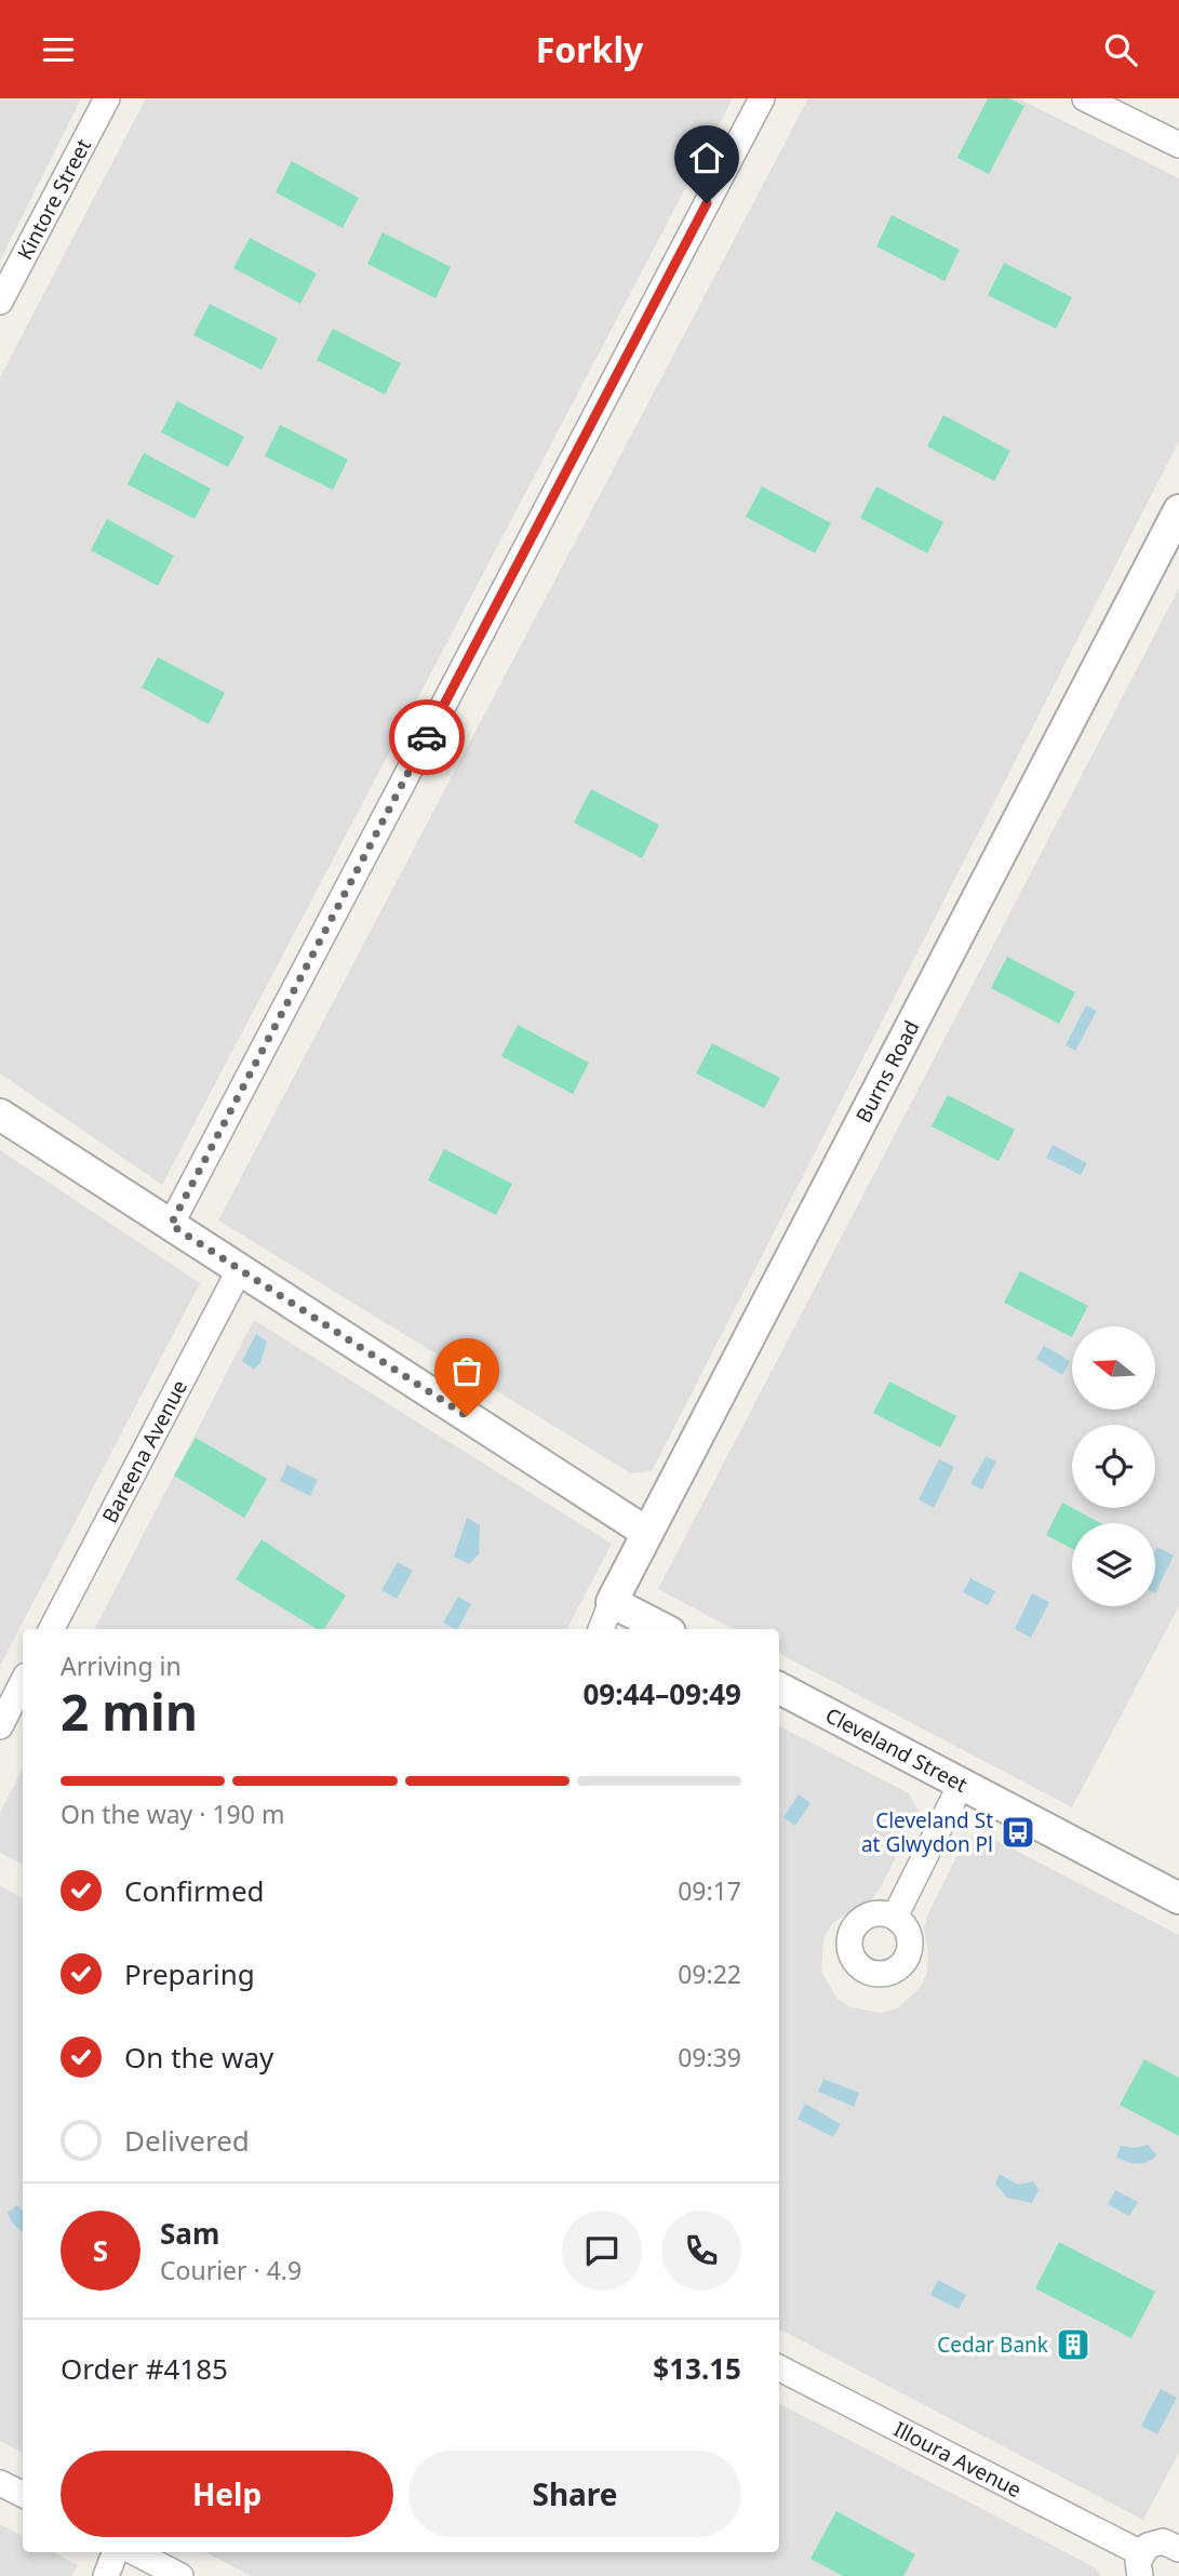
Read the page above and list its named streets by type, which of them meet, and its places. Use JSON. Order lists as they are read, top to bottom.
{
  "streets": {
    "street": [
      "Kintore Street",
      "Burns Road",
      "Bareena Avenue",
      "Cleveland Street",
      "Illoura Avenue"
    ]
  },
  "places": {
    "bus stop": ["Cleveland St at Glwydon Pl"],
    "building": ["Cedar Bank"]
  },
  "north": "left",
  "page": {
    "header": "Forkly",
    "heading": ["2 min", "Arriving in", "09:44–09:49"],
    "panel": [
      "Sam",
      "Courier · 4.9",
      "Order #4185",
      "$13.15"
    ],
    "bar": "On the way · 190 m",
    "list": [
      ["Confirmed", "09:17"],
      ["Preparing", "09:22"],
      ["On the way", "09:39"],
      "Delivered"
    ],
    "round": "S",
    "buttons": ["Help", "Share"]
  }
}
